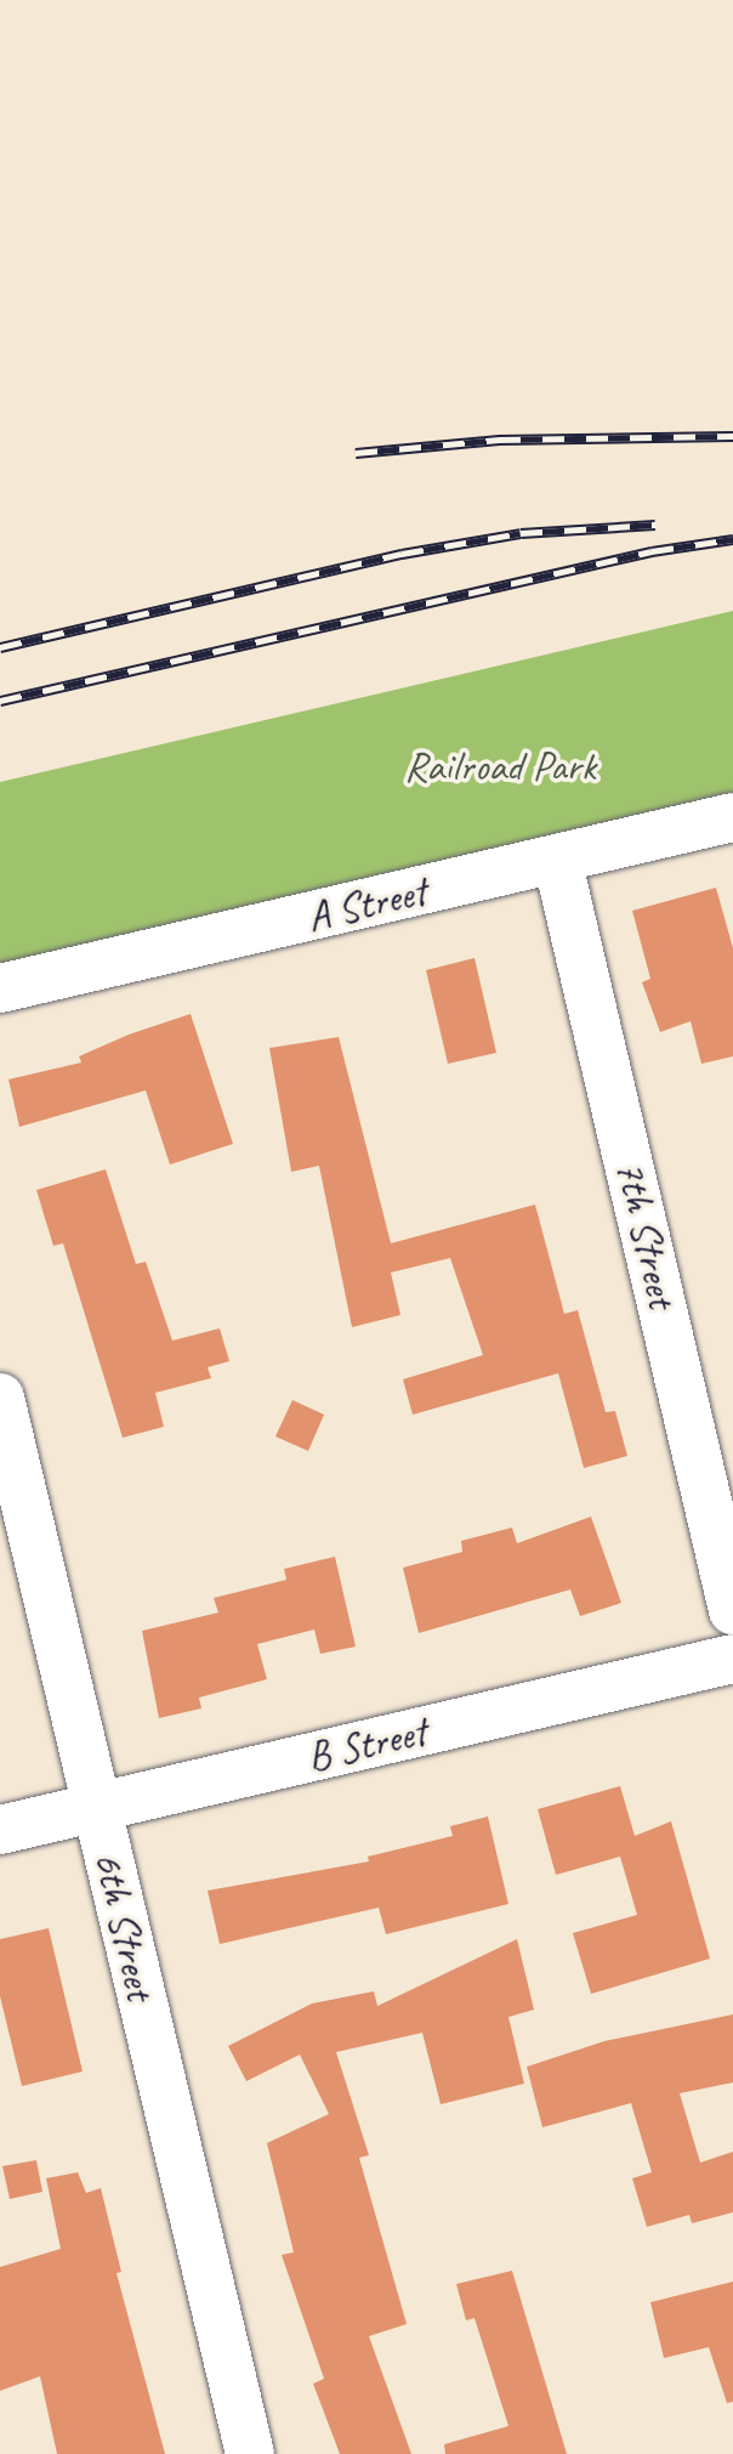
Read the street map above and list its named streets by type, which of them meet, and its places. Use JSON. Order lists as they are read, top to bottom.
{
  "streets": {
    "street": [
      "A Street",
      "7th Street",
      "B Street",
      "6th Street"
    ]
  },
  "crossings": [
    ["A Street", "7th Street"],
    ["B Street", "6th Street"]
  ],
  "parks": ["Railroad Park"]
}
